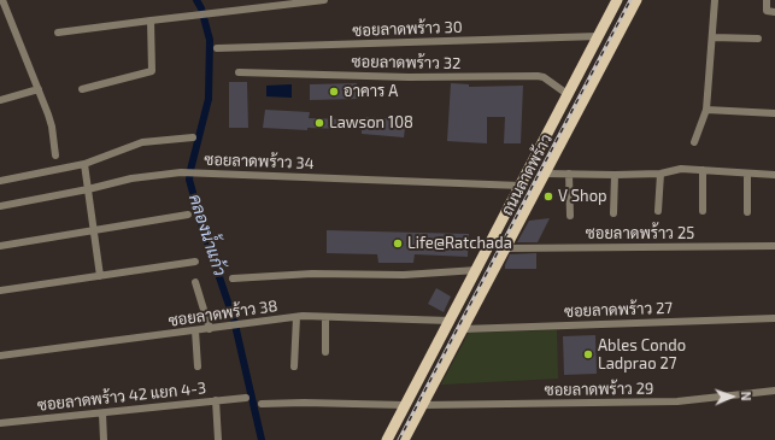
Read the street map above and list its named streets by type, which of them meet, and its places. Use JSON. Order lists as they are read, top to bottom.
{
  "streets": {
    "main road": ["ถนนลาดพร้าว"],
    "street": [
      "ซอยลาดพร้าว 30",
      "ซอยลาดพร้าว 32",
      "ซอยลาดพร้าว 34",
      "ซอยลาดพร้าว 25",
      "ซอยลาดพร้าว 27",
      "ซอยลาดพร้าว 38",
      "ซอยลาดพร้าว 29",
      "ซอยลาดพร้าว 42 แยก 4-3"
    ]
  },
  "crossings": [
    ["ซอยลาดพร้าว 30", "ถนนลาดพร้าว"],
    ["ซอยลาดพร้าว 32", "ถนนลาดพร้าว"],
    ["ซอยลาดพร้าว 34", "ถนนลาดพร้าว"],
    ["ถนนลาดพร้าว", "ซอยลาดพร้าว 25"],
    ["ถนนลาดพร้าว", "ซอยลาดพร้าว 27"],
    ["ถนนลาดพร้าว", "ซอยลาดพร้าว 38"],
    ["ถนนลาดพร้าว", "ซอยลาดพร้าว 29"]
  ],
  "water": ["คลองน้ำแก้ว"],
  "places": [
    "อาคาร A",
    "Lawson 108",
    "V Shop",
    "Life@Ratchada",
    "Ables Condo Ladprao 27"
  ],
  "north": "right"
}
